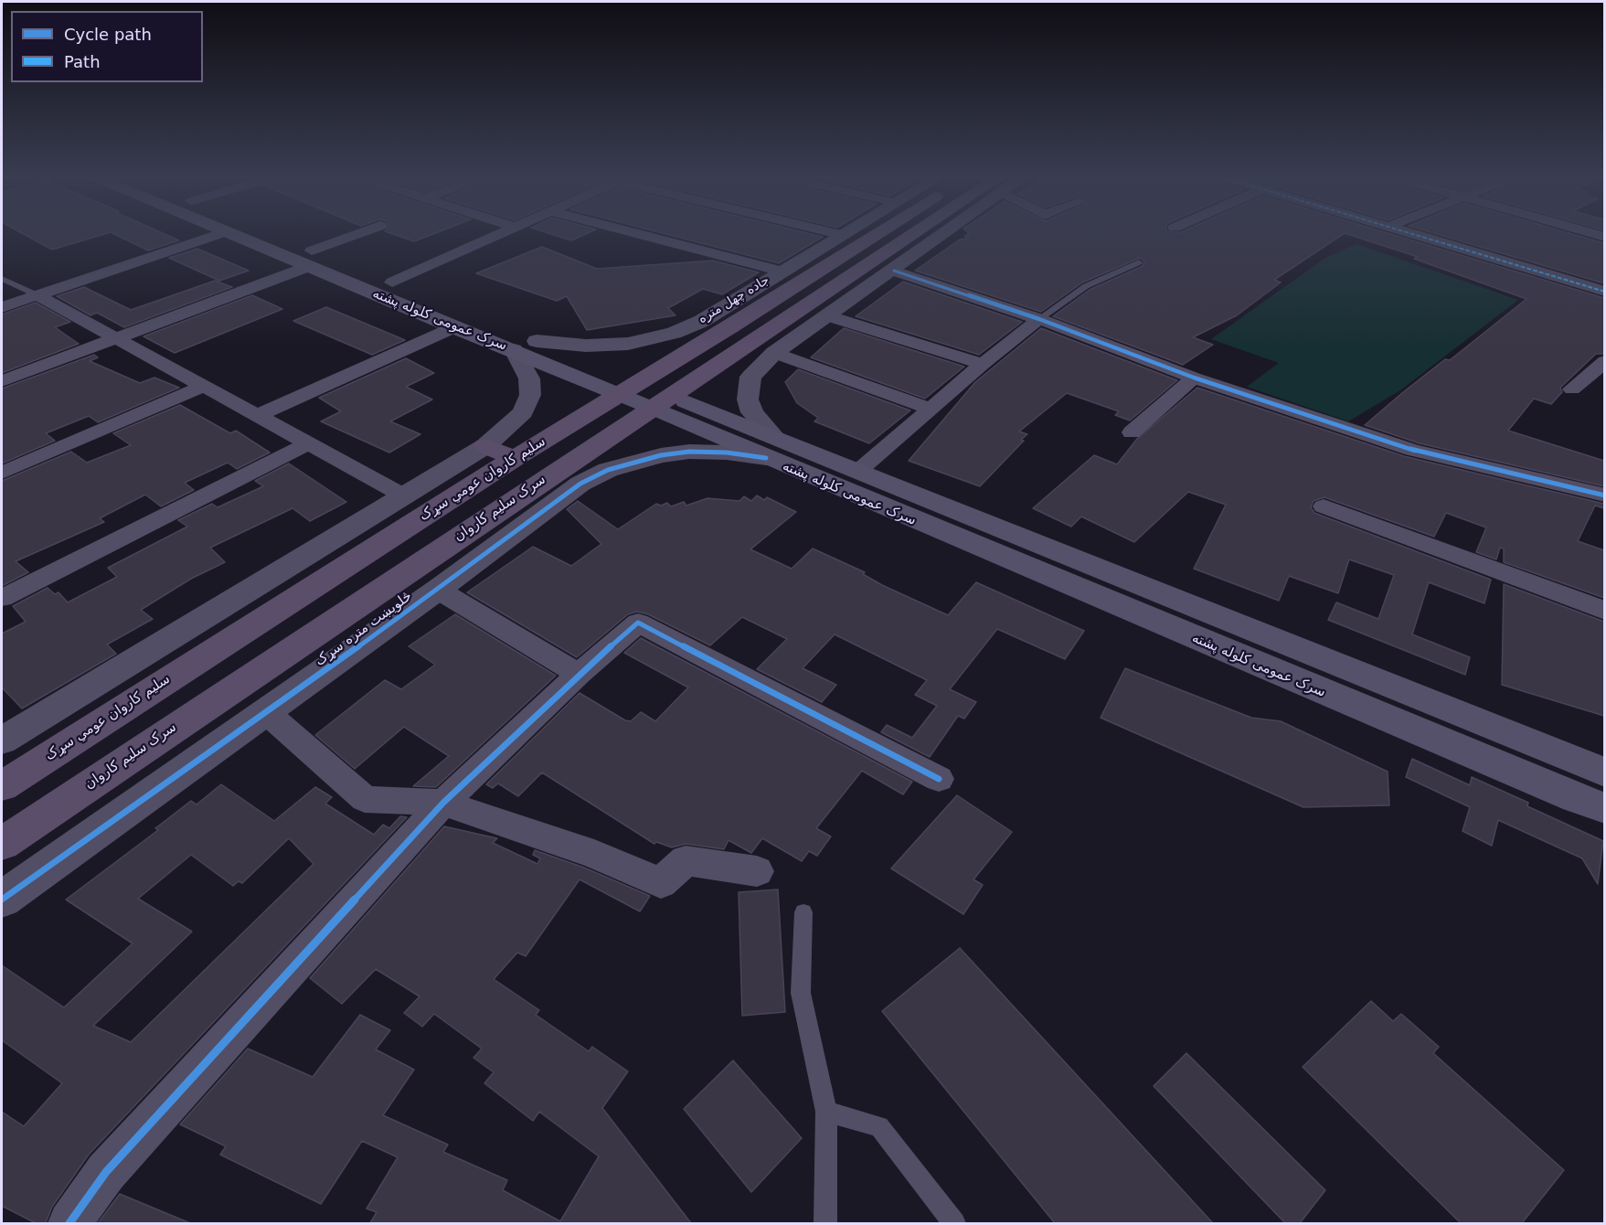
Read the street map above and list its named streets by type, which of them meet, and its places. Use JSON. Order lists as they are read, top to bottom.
{
  "streets": {
    "main road": ["سرک عمومی کلوله پشته", "سلیم کاروان عومي سړک", "سرک سلیم کاروان"],
    "street": ["جاده چهل متره", "څلویښت متره سړک"]
  },
  "crossings": [
    ["جاده چهل متره", "سرک عمومی کلوله پشته"],
    ["سرک عمومی کلوله پشته", "سلیم کاروان عومي سړک"],
    ["سرک عمومی کلوله پشته", "سرک سلیم کاروان"],
    ["سرک عمومی کلوله پشته", "څلویښت متره سړک"],
    ["سرک سلیم کاروان", "څلویښت متره سړک"]
  ],
  "legend": ["Cycle path", "Path"]
}
